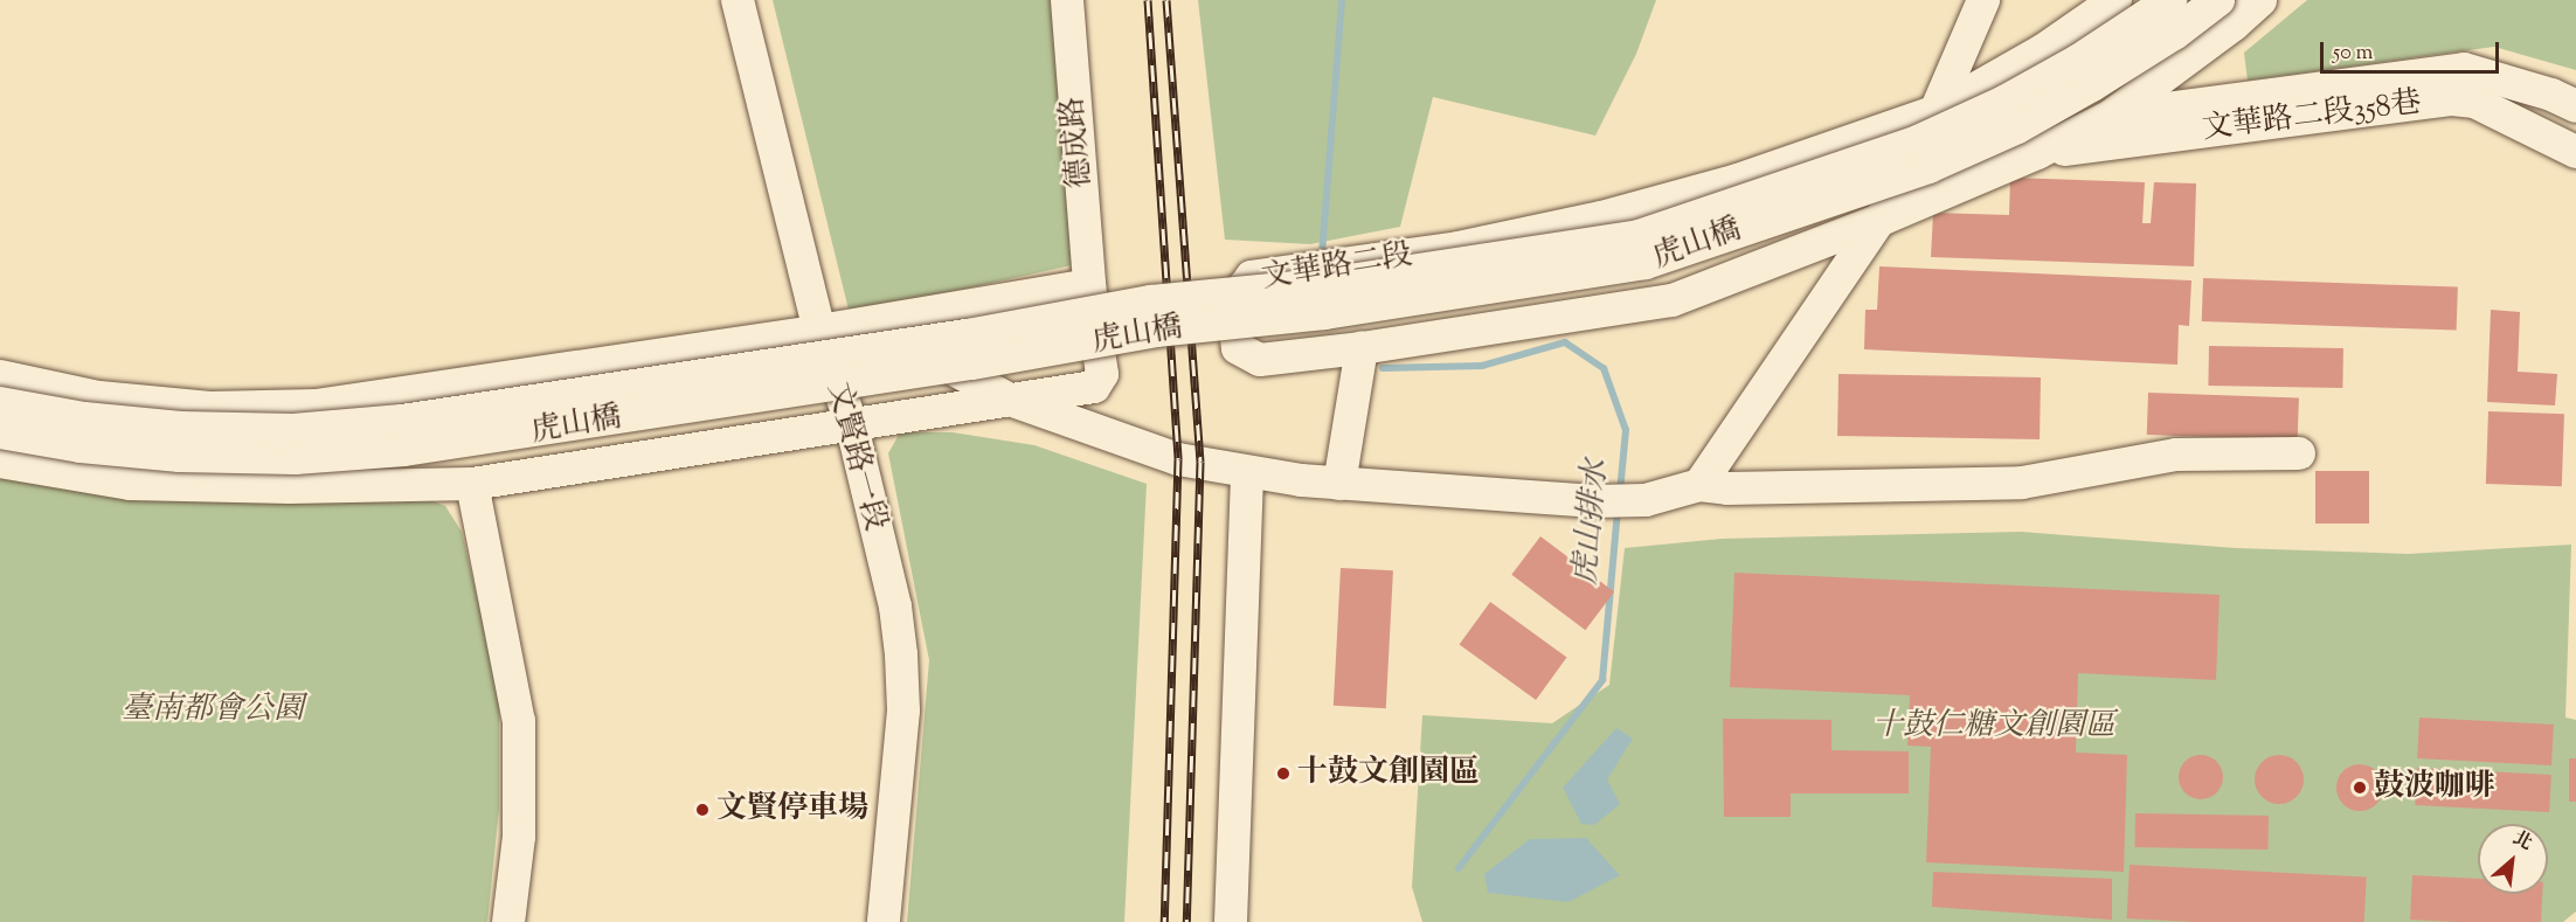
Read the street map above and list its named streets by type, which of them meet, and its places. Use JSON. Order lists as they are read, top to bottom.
{
  "streets": {
    "street": [
      "文華路二段358巷",
      "德成路",
      "虎山橋",
      "文華路二段",
      "文賢路一段"
    ]
  },
  "crossings": [
    ["文華路二段358巷", "文華路二段"]
  ],
  "water": ["虎山排水"],
  "parks": ["臺南都會公園", "十鼓仁糖文創園區"],
  "places": ["十鼓文創園區", "鼓波咖啡", "文賢停車場"],
  "scale_bar": "50 m",
  "north": "top right"
}
